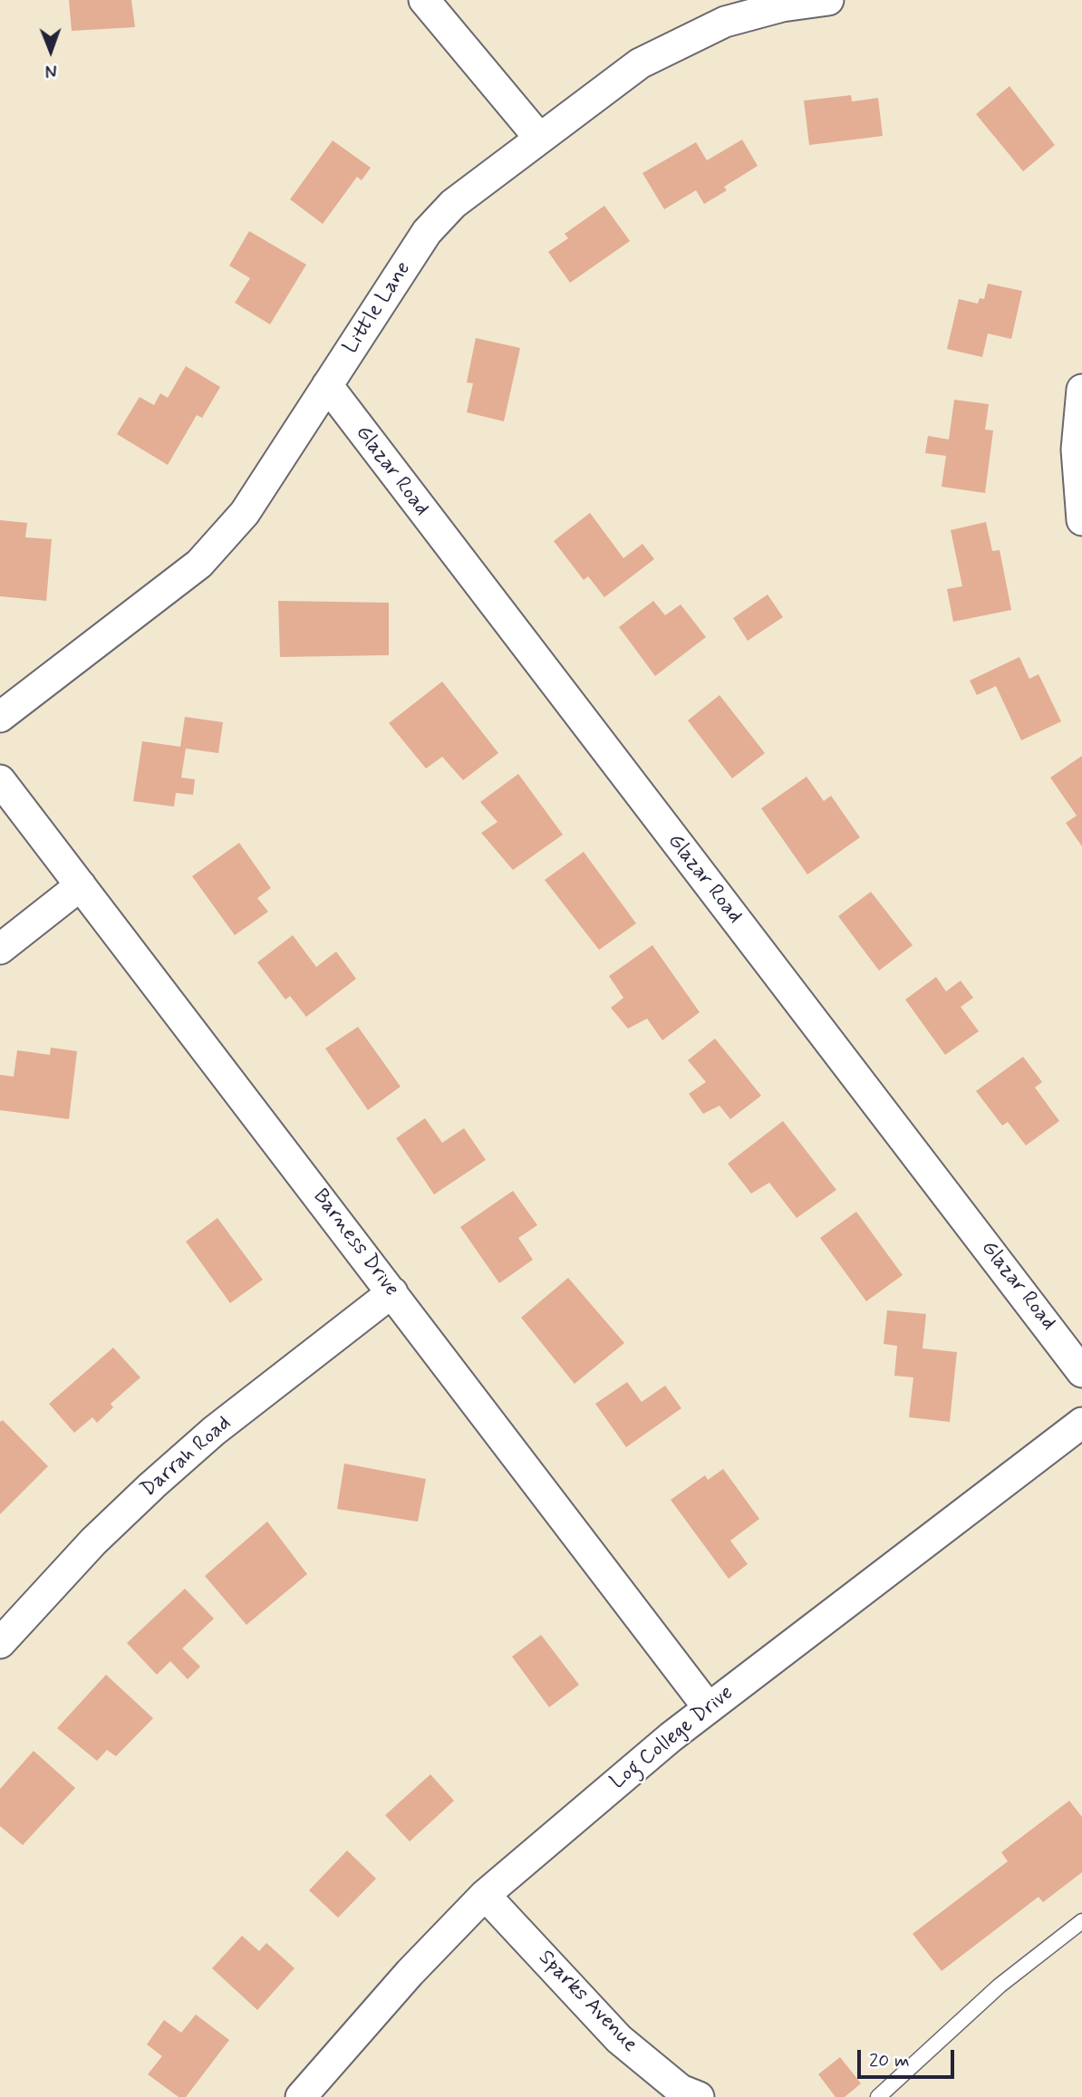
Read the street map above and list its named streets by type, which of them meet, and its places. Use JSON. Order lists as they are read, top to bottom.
{
  "streets": {
    "street": [
      "Little Lane",
      "Glazar Road",
      "Barness Drive",
      "Darrah Road",
      "Log College Drive",
      "Sparks Avenue"
    ]
  },
  "crossings": [
    ["Little Lane", "Glazar Road"],
    ["Barness Drive", "Darrah Road"],
    ["Barness Drive", "Log College Drive"],
    ["Log College Drive", "Sparks Avenue"]
  ],
  "scale_bar": "20 m",
  "north": "bottom"
}
